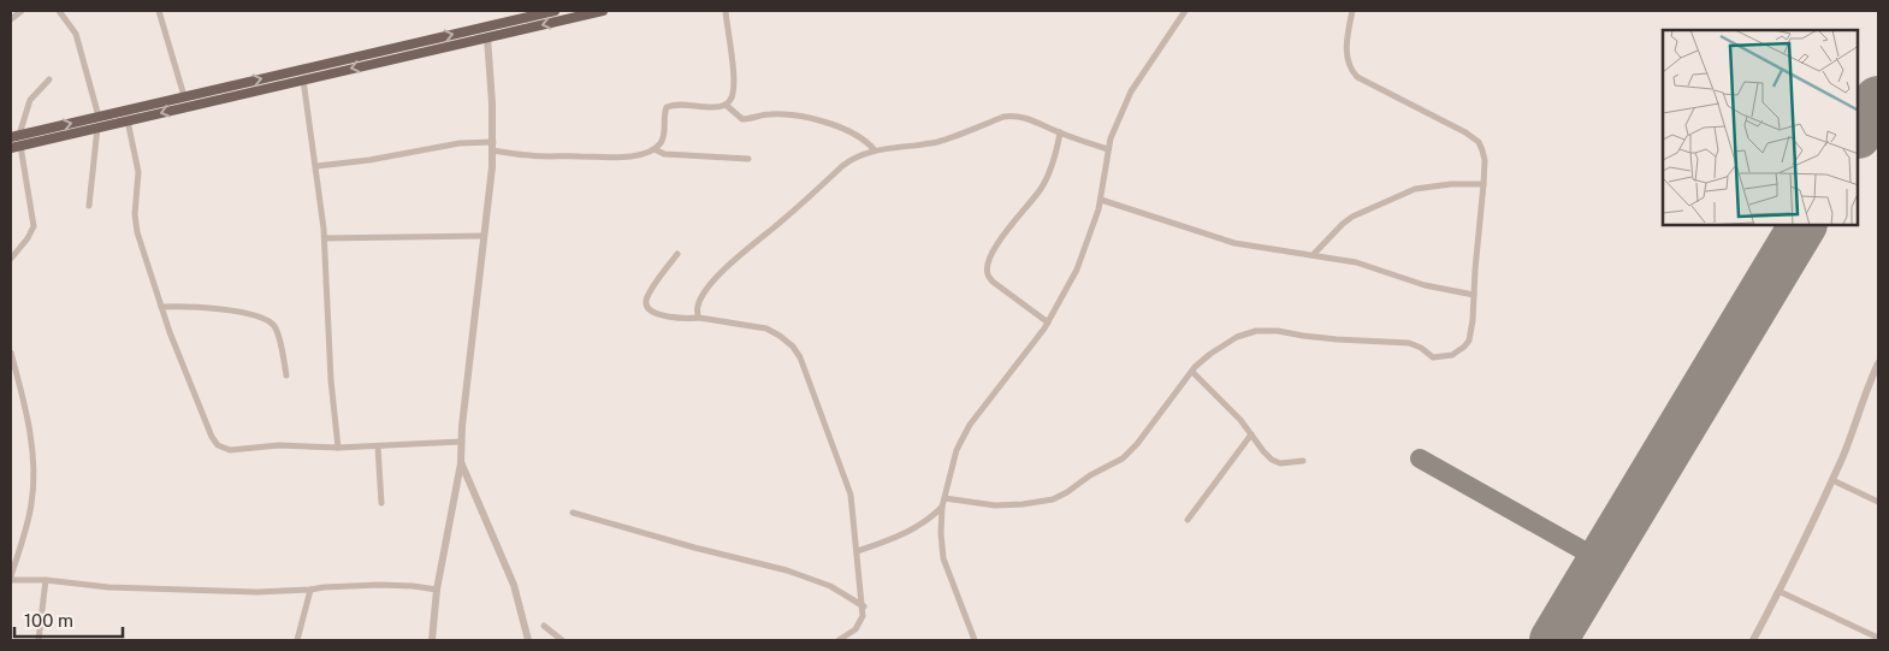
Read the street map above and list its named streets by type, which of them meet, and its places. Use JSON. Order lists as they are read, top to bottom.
{
  "scale_bar": "100 m"
}
